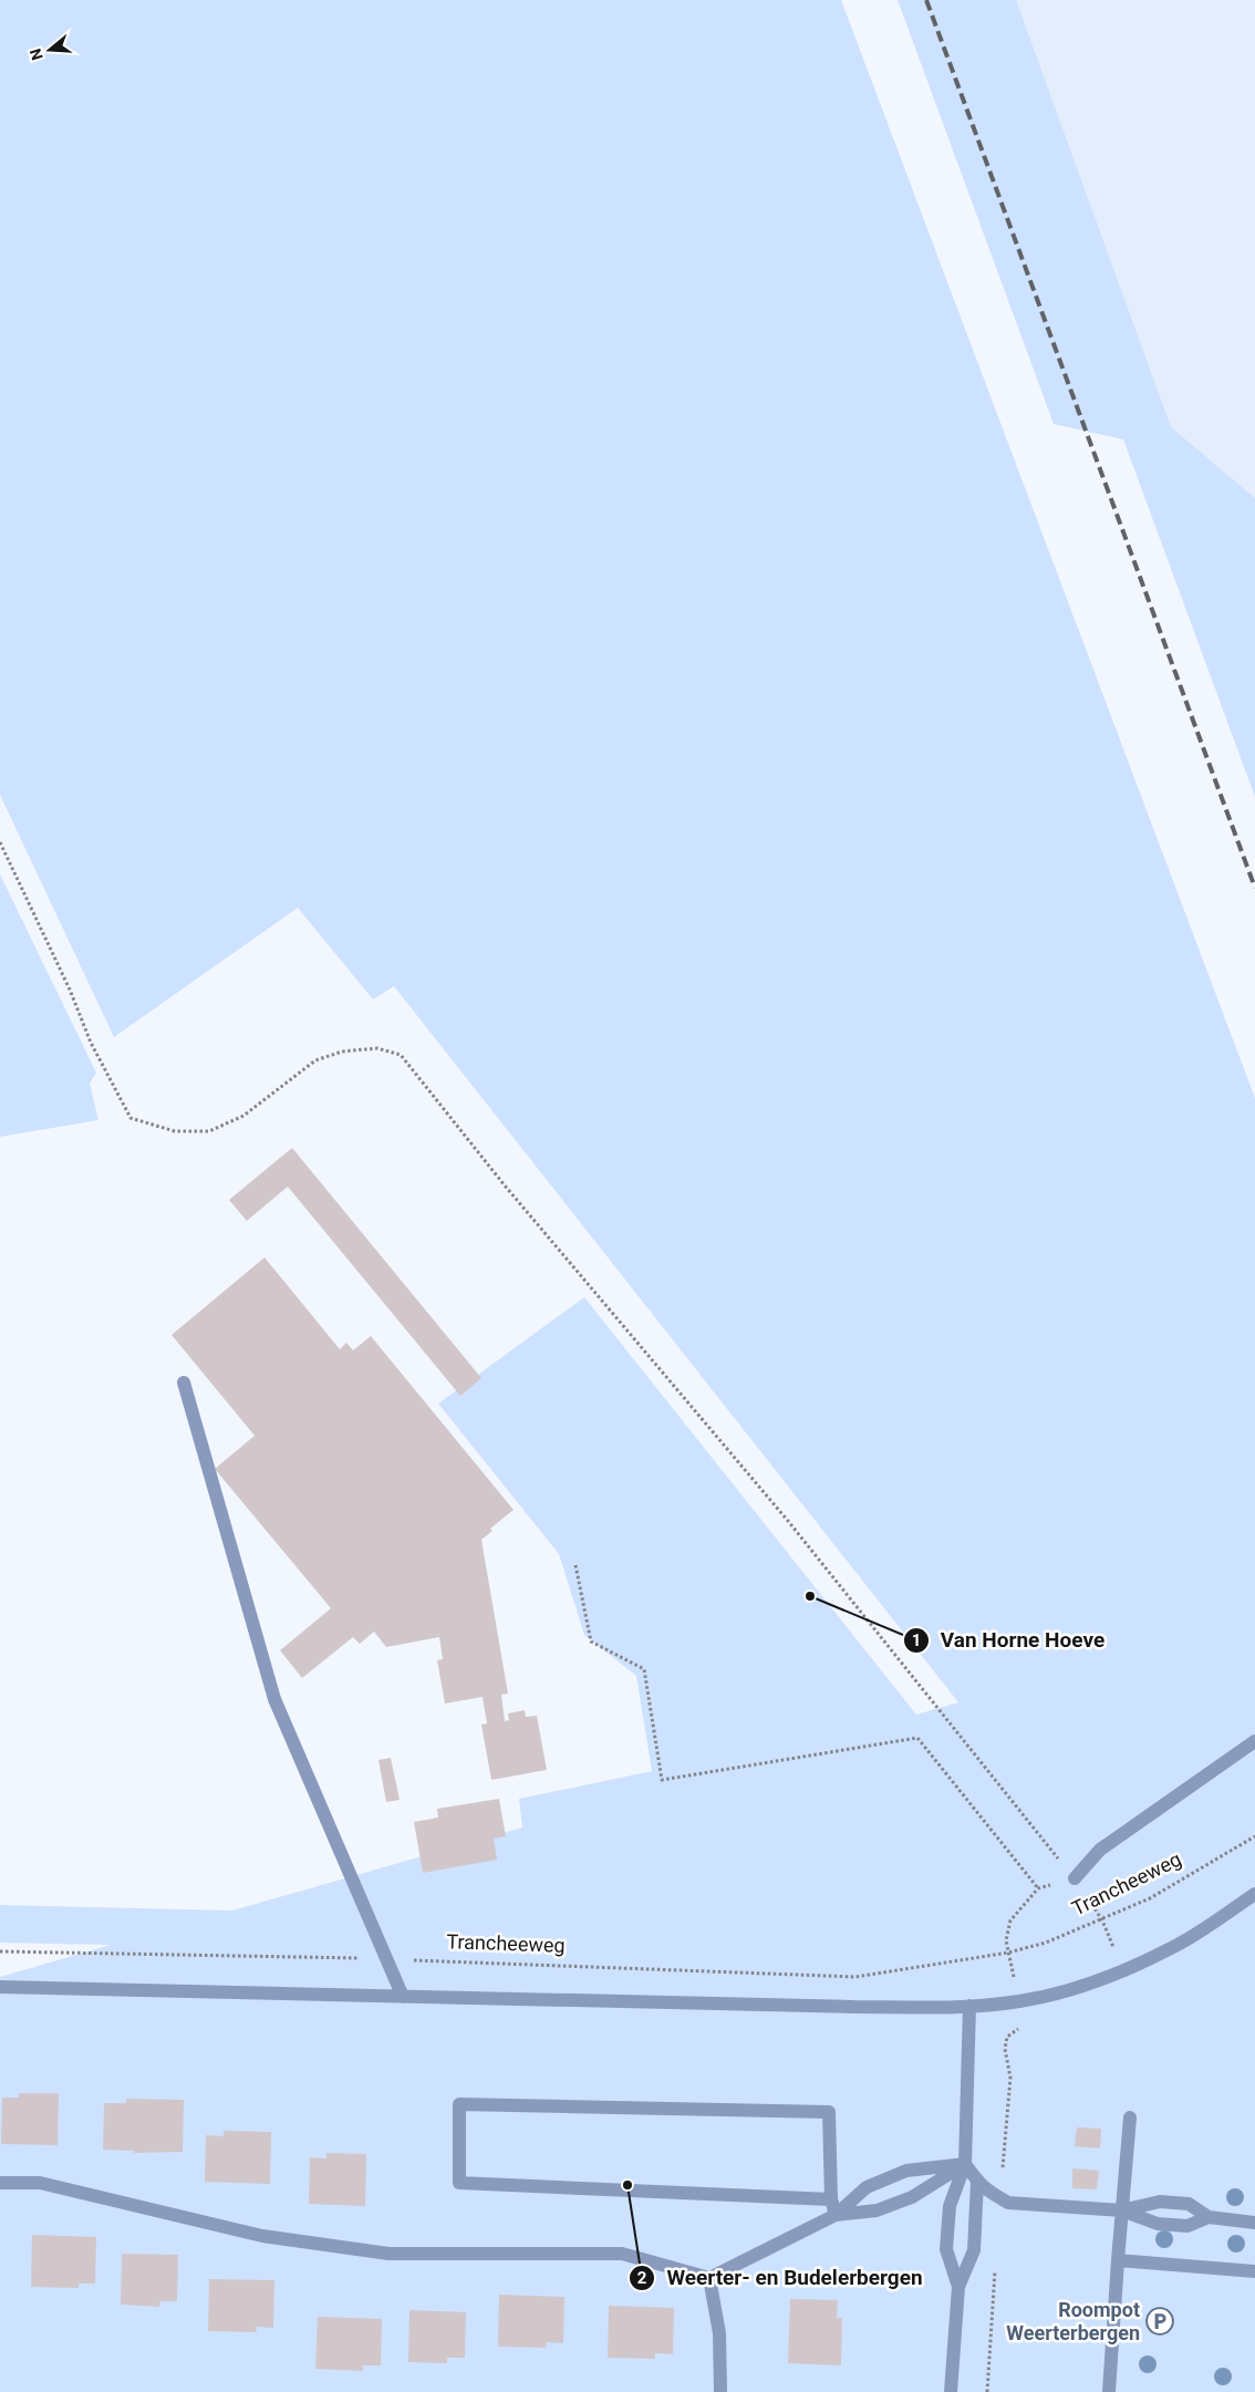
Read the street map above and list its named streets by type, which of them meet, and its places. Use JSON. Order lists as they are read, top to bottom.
{
  "streets": {
    "path": ["Trancheeweg"]
  },
  "places": {
    "other": ["Van Horne Hoeve", "Weerter- en Budelerbergen"],
    "parking": ["Roompot Weerterbergen"]
  },
  "north": "left"
}
